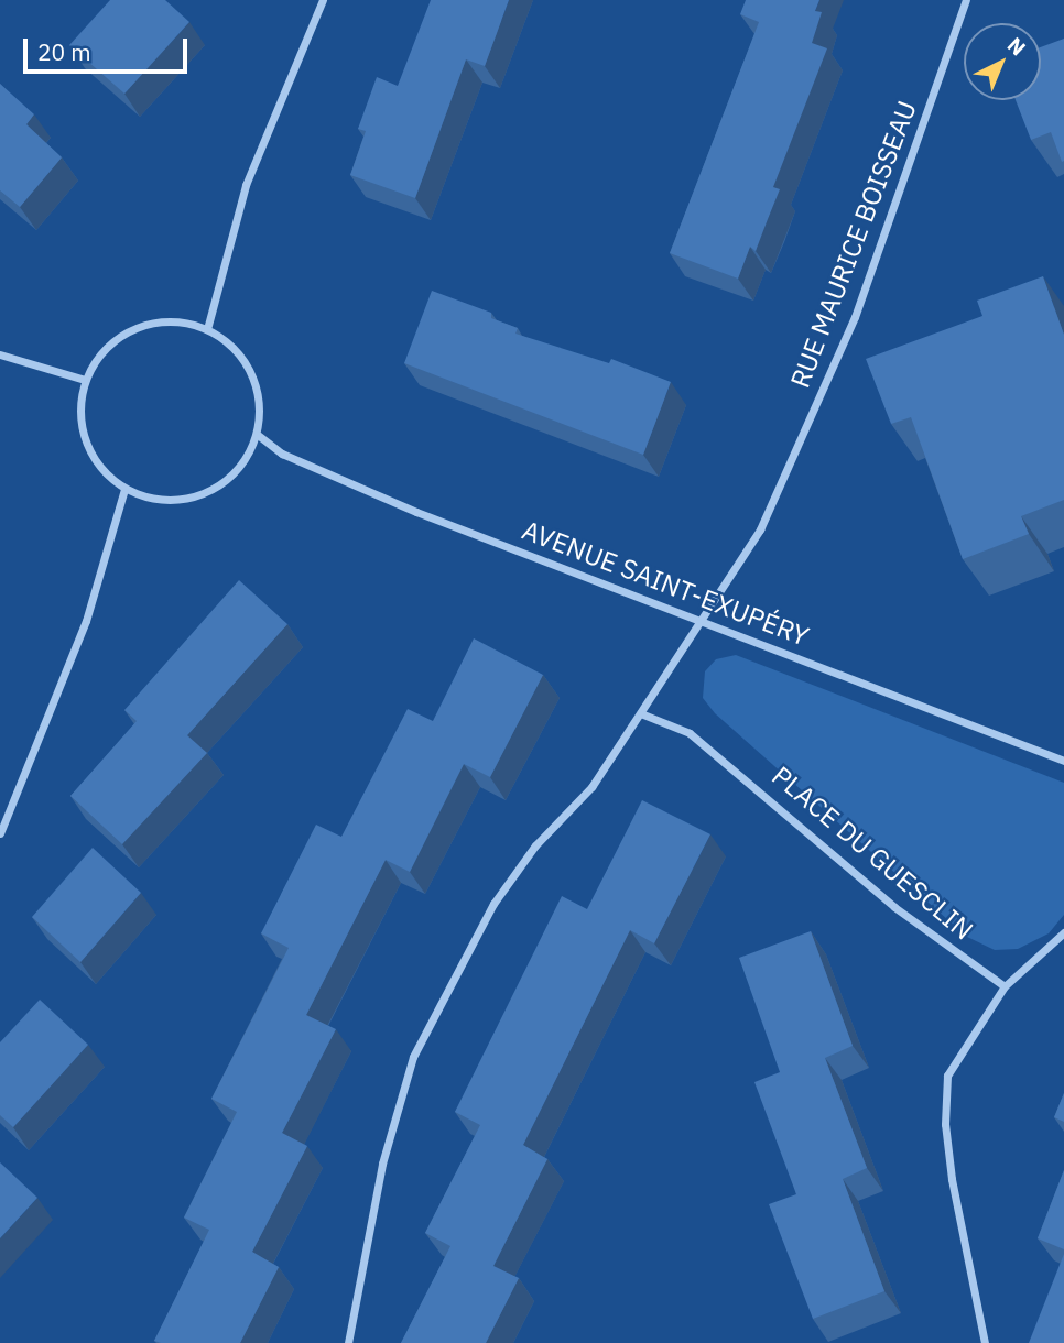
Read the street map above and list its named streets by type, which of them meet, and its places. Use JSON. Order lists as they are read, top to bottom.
{
  "streets": {
    "street": ["RUE MAURICE BOISSEAU", "AVENUE SAINT-EXUPÉRY", "PLACE DU GUESCLIN"]
  },
  "crossings": [
    ["RUE MAURICE BOISSEAU", "AVENUE SAINT-EXUPÉRY"],
    ["RUE MAURICE BOISSEAU", "PLACE DU GUESCLIN"]
  ],
  "scale_bar": "20 m",
  "north": "top right"
}
